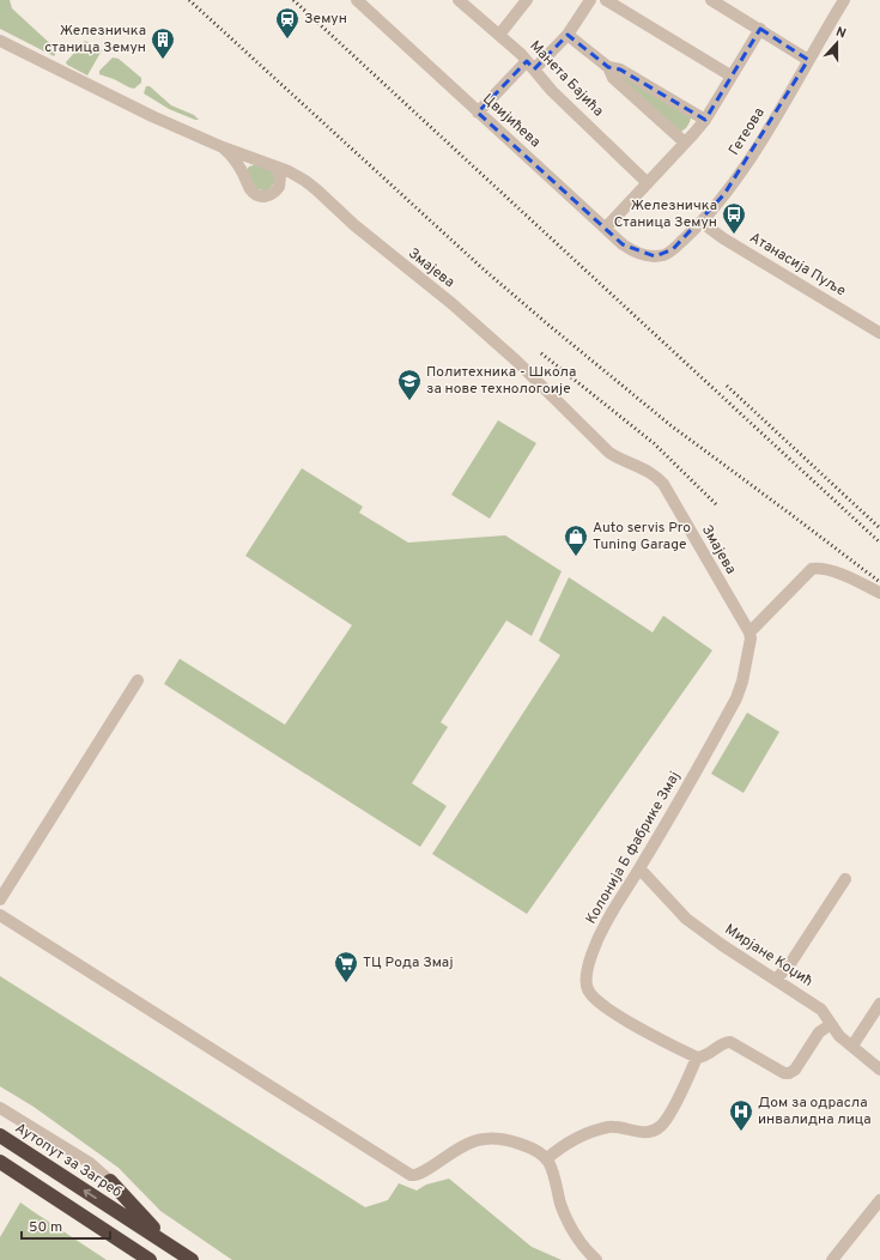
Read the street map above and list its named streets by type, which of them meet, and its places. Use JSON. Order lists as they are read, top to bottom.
{
  "streets": {
    "highway": ["Аутопут за Загреб"],
    "street": [
      "Манета Бајића",
      "Цвијићева",
      "Гетеова",
      "Атанасија Пуље",
      "Змајева",
      "Колонија Б фабрике Змај",
      "Мирјане Коџић"
    ]
  },
  "crossings": [
    ["Цвијићева", "Гетеова"],
    ["Гетеова", "Атанасија Пуље"],
    ["Змајева", "Колонија Б фабрике Змај"],
    ["Колонија Б фабрике Змај", "Мирјане Коџић"]
  ],
  "places": {
    "station": ["Земун"],
    "building": ["Железничка станица Земун"],
    "bus stop": ["Железничка Станица Земун"],
    "school or university": ["Политехника - Школа за нове технологоије"],
    "shop": ["Auto servis Pro Tuning Garage"],
    "supermarket": ["ТЦ Рода Змај"],
    "hospital": ["Дом за одрасла инвалидна лица"]
  },
  "scale_bar": "50 m",
  "north": "top"
}
